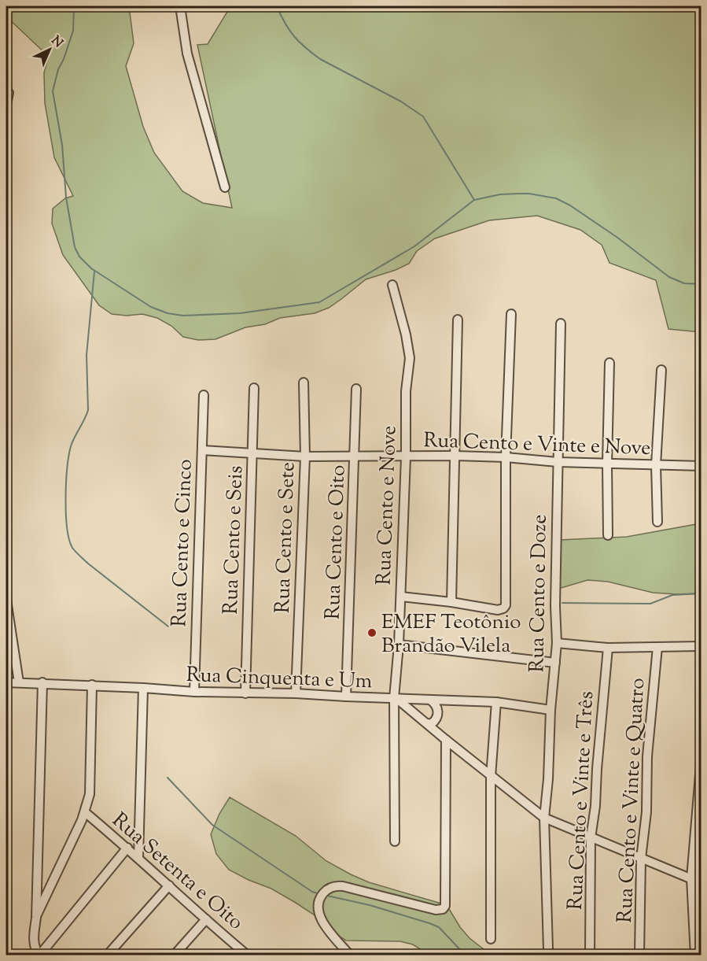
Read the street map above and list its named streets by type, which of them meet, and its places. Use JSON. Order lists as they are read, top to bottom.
{
  "streets": {
    "street": [
      "Rua Cento e Vinte e Nove",
      "Rua Cento e Nove",
      "Rua Cento e Sete",
      "Rua Cento e Seis",
      "Rua Cento e Oito",
      "Rua Cento e Cinco",
      "Rua Cento e Doze",
      "Rua Cinquenta e Um",
      "Rua Cento e Vinte e Três",
      "Rua Cento e Vinte e Quatro",
      "Rua Setenta e Oito"
    ]
  },
  "crossings": [
    ["Rua Cento e Vinte e Nove", "Rua Cento e Nove"],
    ["Rua Cento e Vinte e Nove", "Rua Cento e Sete"],
    ["Rua Cento e Vinte e Nove", "Rua Cento e Seis"],
    ["Rua Cento e Vinte e Nove", "Rua Cento e Oito"],
    ["Rua Cento e Vinte e Nove", "Rua Cento e Cinco"],
    ["Rua Cento e Vinte e Nove", "Rua Cento e Doze"],
    ["Rua Cento e Nove", "Rua Cinquenta e Um"],
    ["Rua Cento e Sete", "Rua Cinquenta e Um"],
    ["Rua Cento e Seis", "Rua Cinquenta e Um"],
    ["Rua Cento e Oito", "Rua Cinquenta e Um"],
    ["Rua Cento e Cinco", "Rua Cinquenta e Um"],
    ["Rua Cento e Doze", "Rua Cinquenta e Um"]
  ],
  "places": ["EMEF Teotônio Brandão Vilela"],
  "north": "top right"
}
